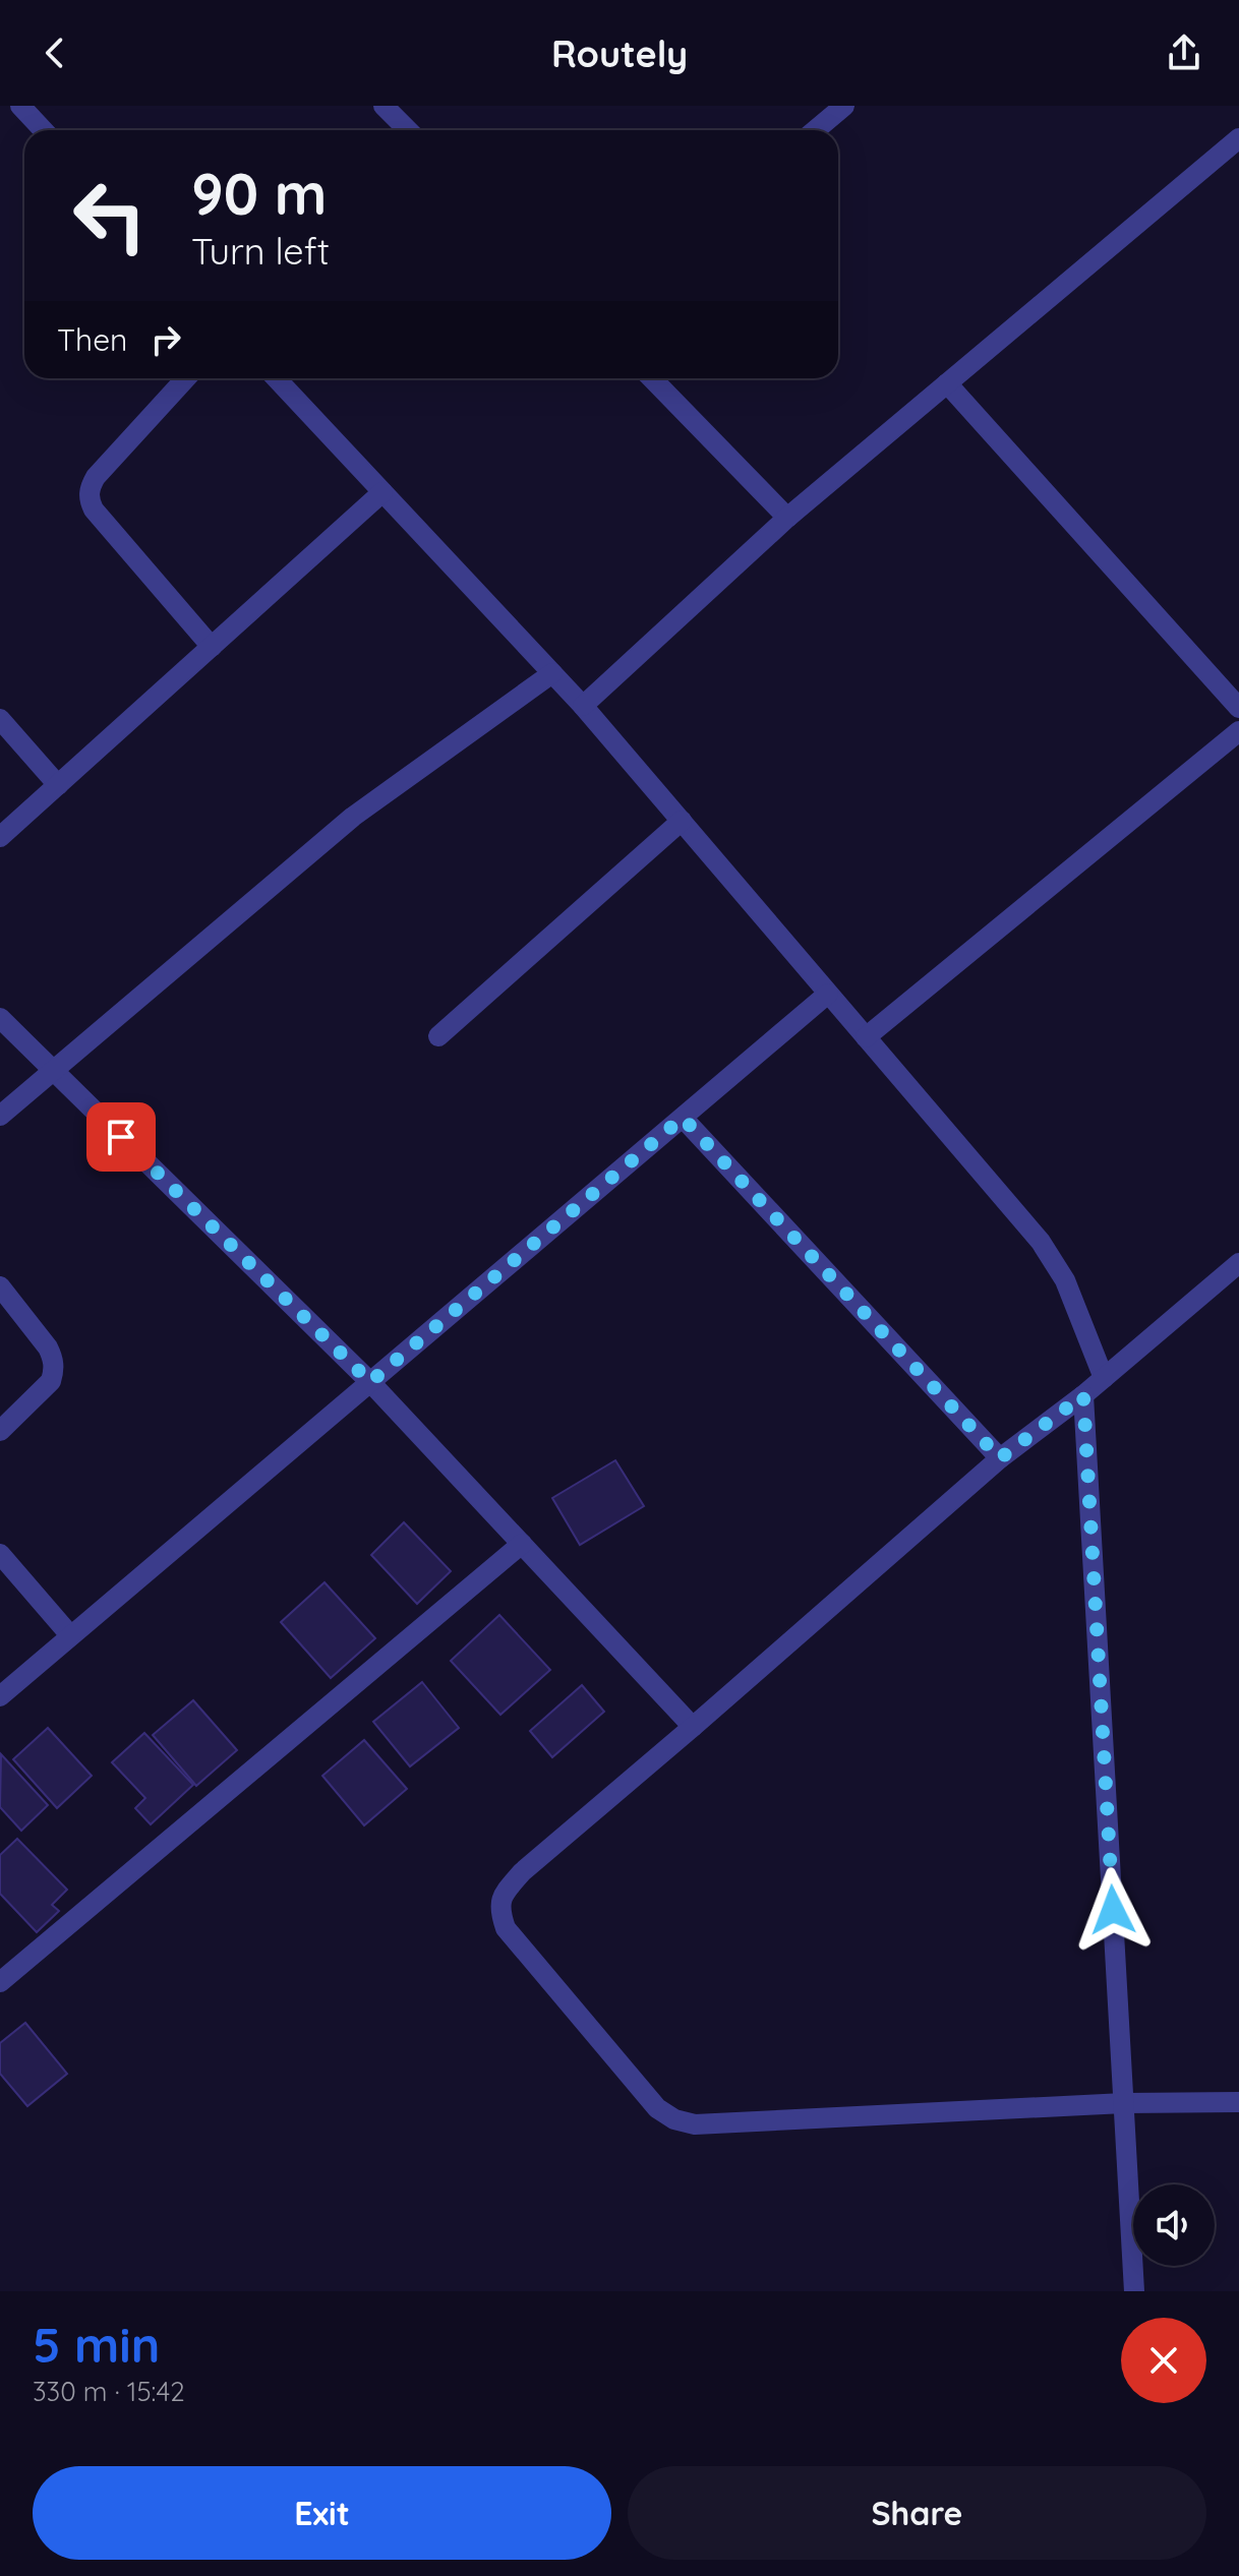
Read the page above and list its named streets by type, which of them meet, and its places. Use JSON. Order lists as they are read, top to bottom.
{
  "page": {
    "header": "Routely",
    "turn": ["90 m", "Turn left"],
    "then": "Then",
    "heading": ["5 min", "330 m · 15:42"],
    "buttons": ["Exit", "Share"]
  }
}
